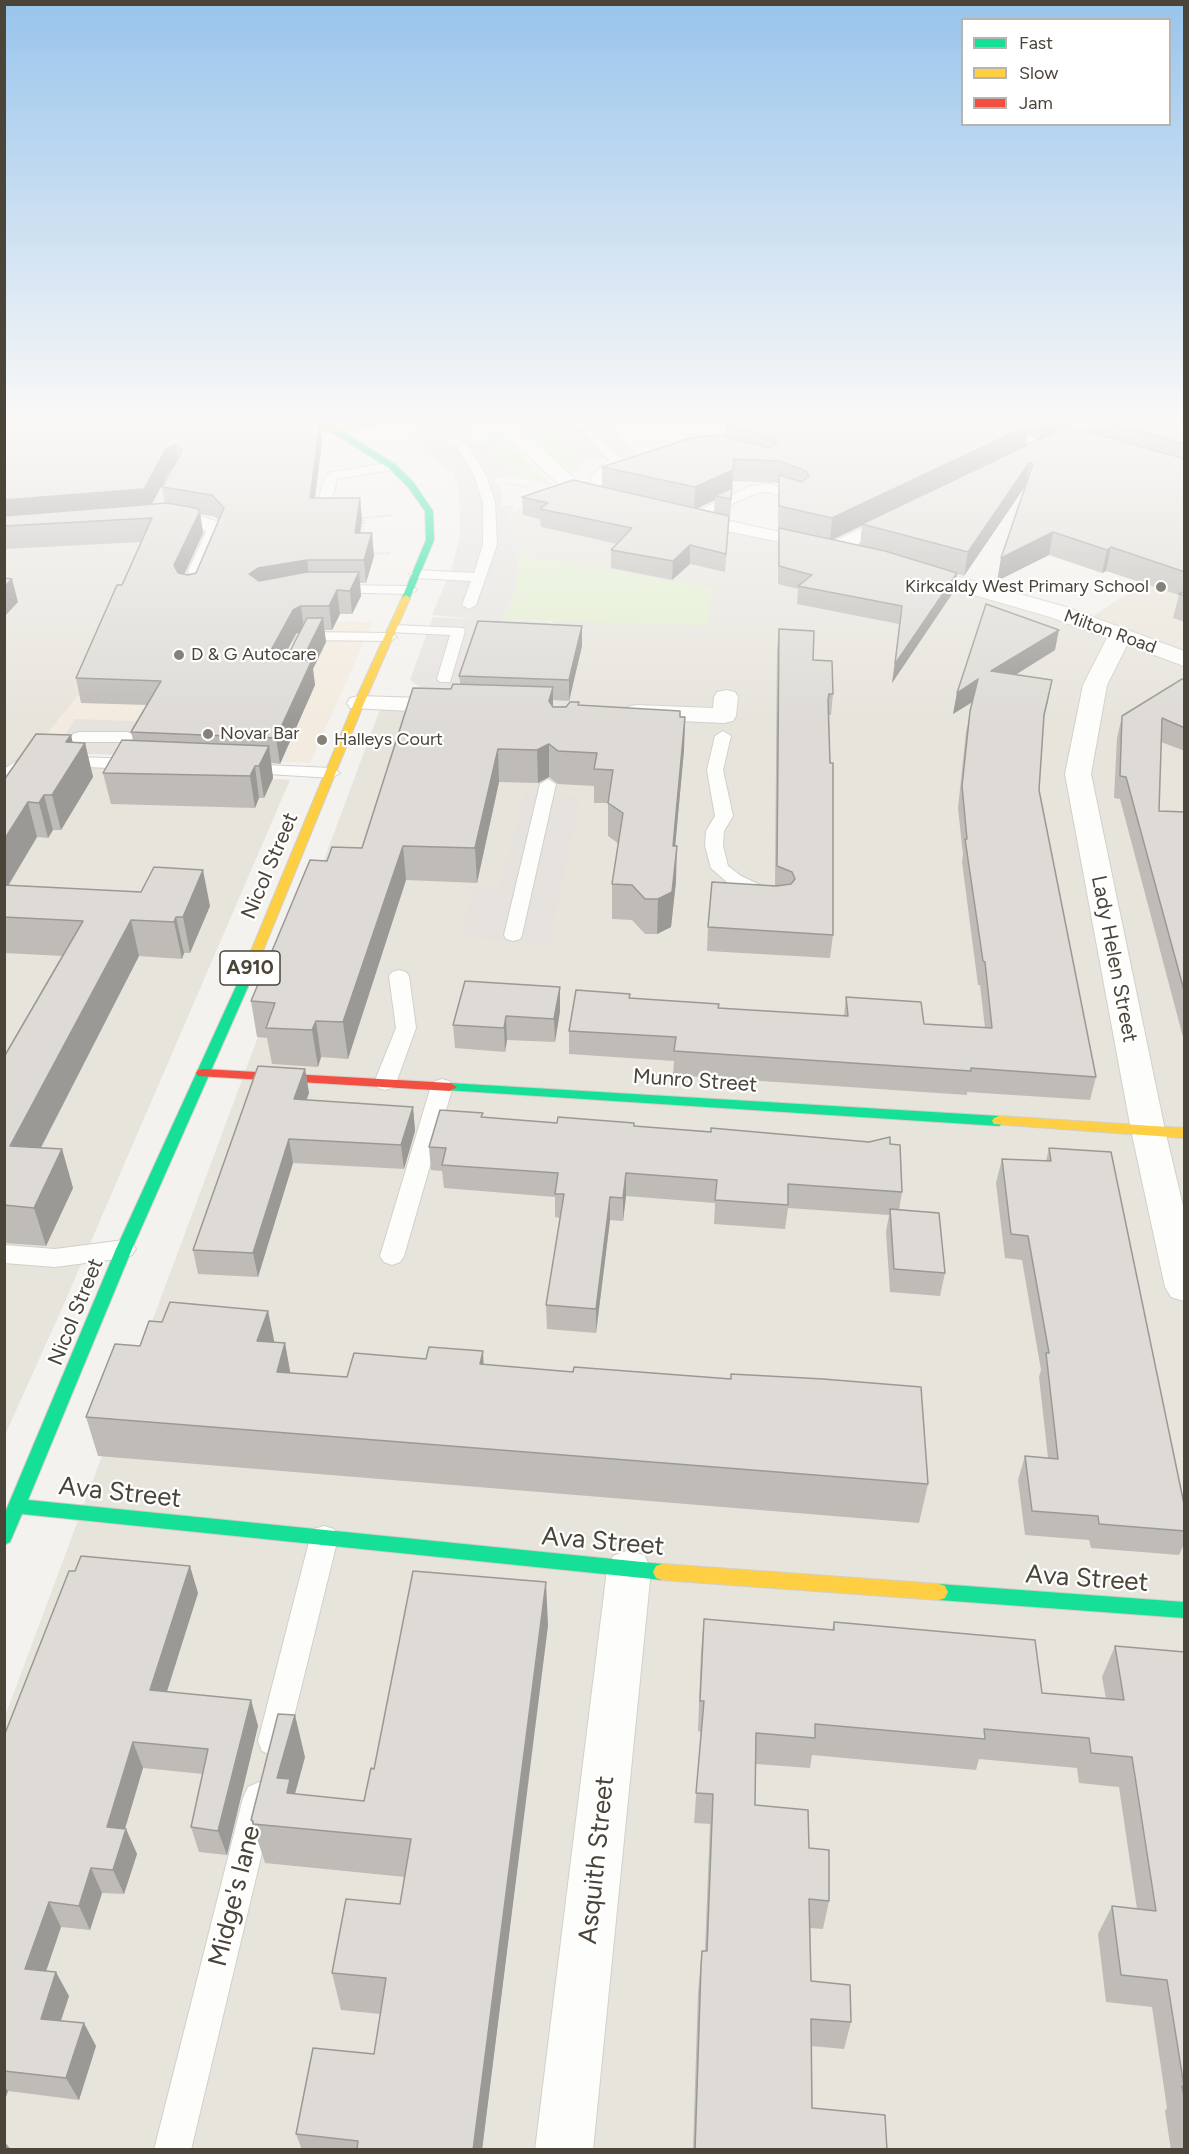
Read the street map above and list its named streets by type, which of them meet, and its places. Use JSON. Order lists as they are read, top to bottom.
{
  "streets": {
    "main road": [
      "Nicol Street",
      "A910",
      "Munro Street",
      "Ava Street"
    ],
    "street": ["Milton Road", "Lady Helen Street", "Asquith Street"],
    "lane": ["Midge's lane"]
  },
  "crossings": [
    ["Milton Road", "Lady Helen Street"],
    ["Nicol Street", "Munro Street"],
    ["Nicol Street", "Ava Street"],
    ["Lady Helen Street", "Munro Street"],
    ["Ava Street", "Asquith Street"],
    ["Ava Street", "Midge's lane"]
  ],
  "places": [
    "Kirkcaldy West Primary School",
    "D & G Autocare",
    "Novar Bar",
    "Halleys Court"
  ],
  "legend": ["Fast", "Slow", "Jam"]
}
